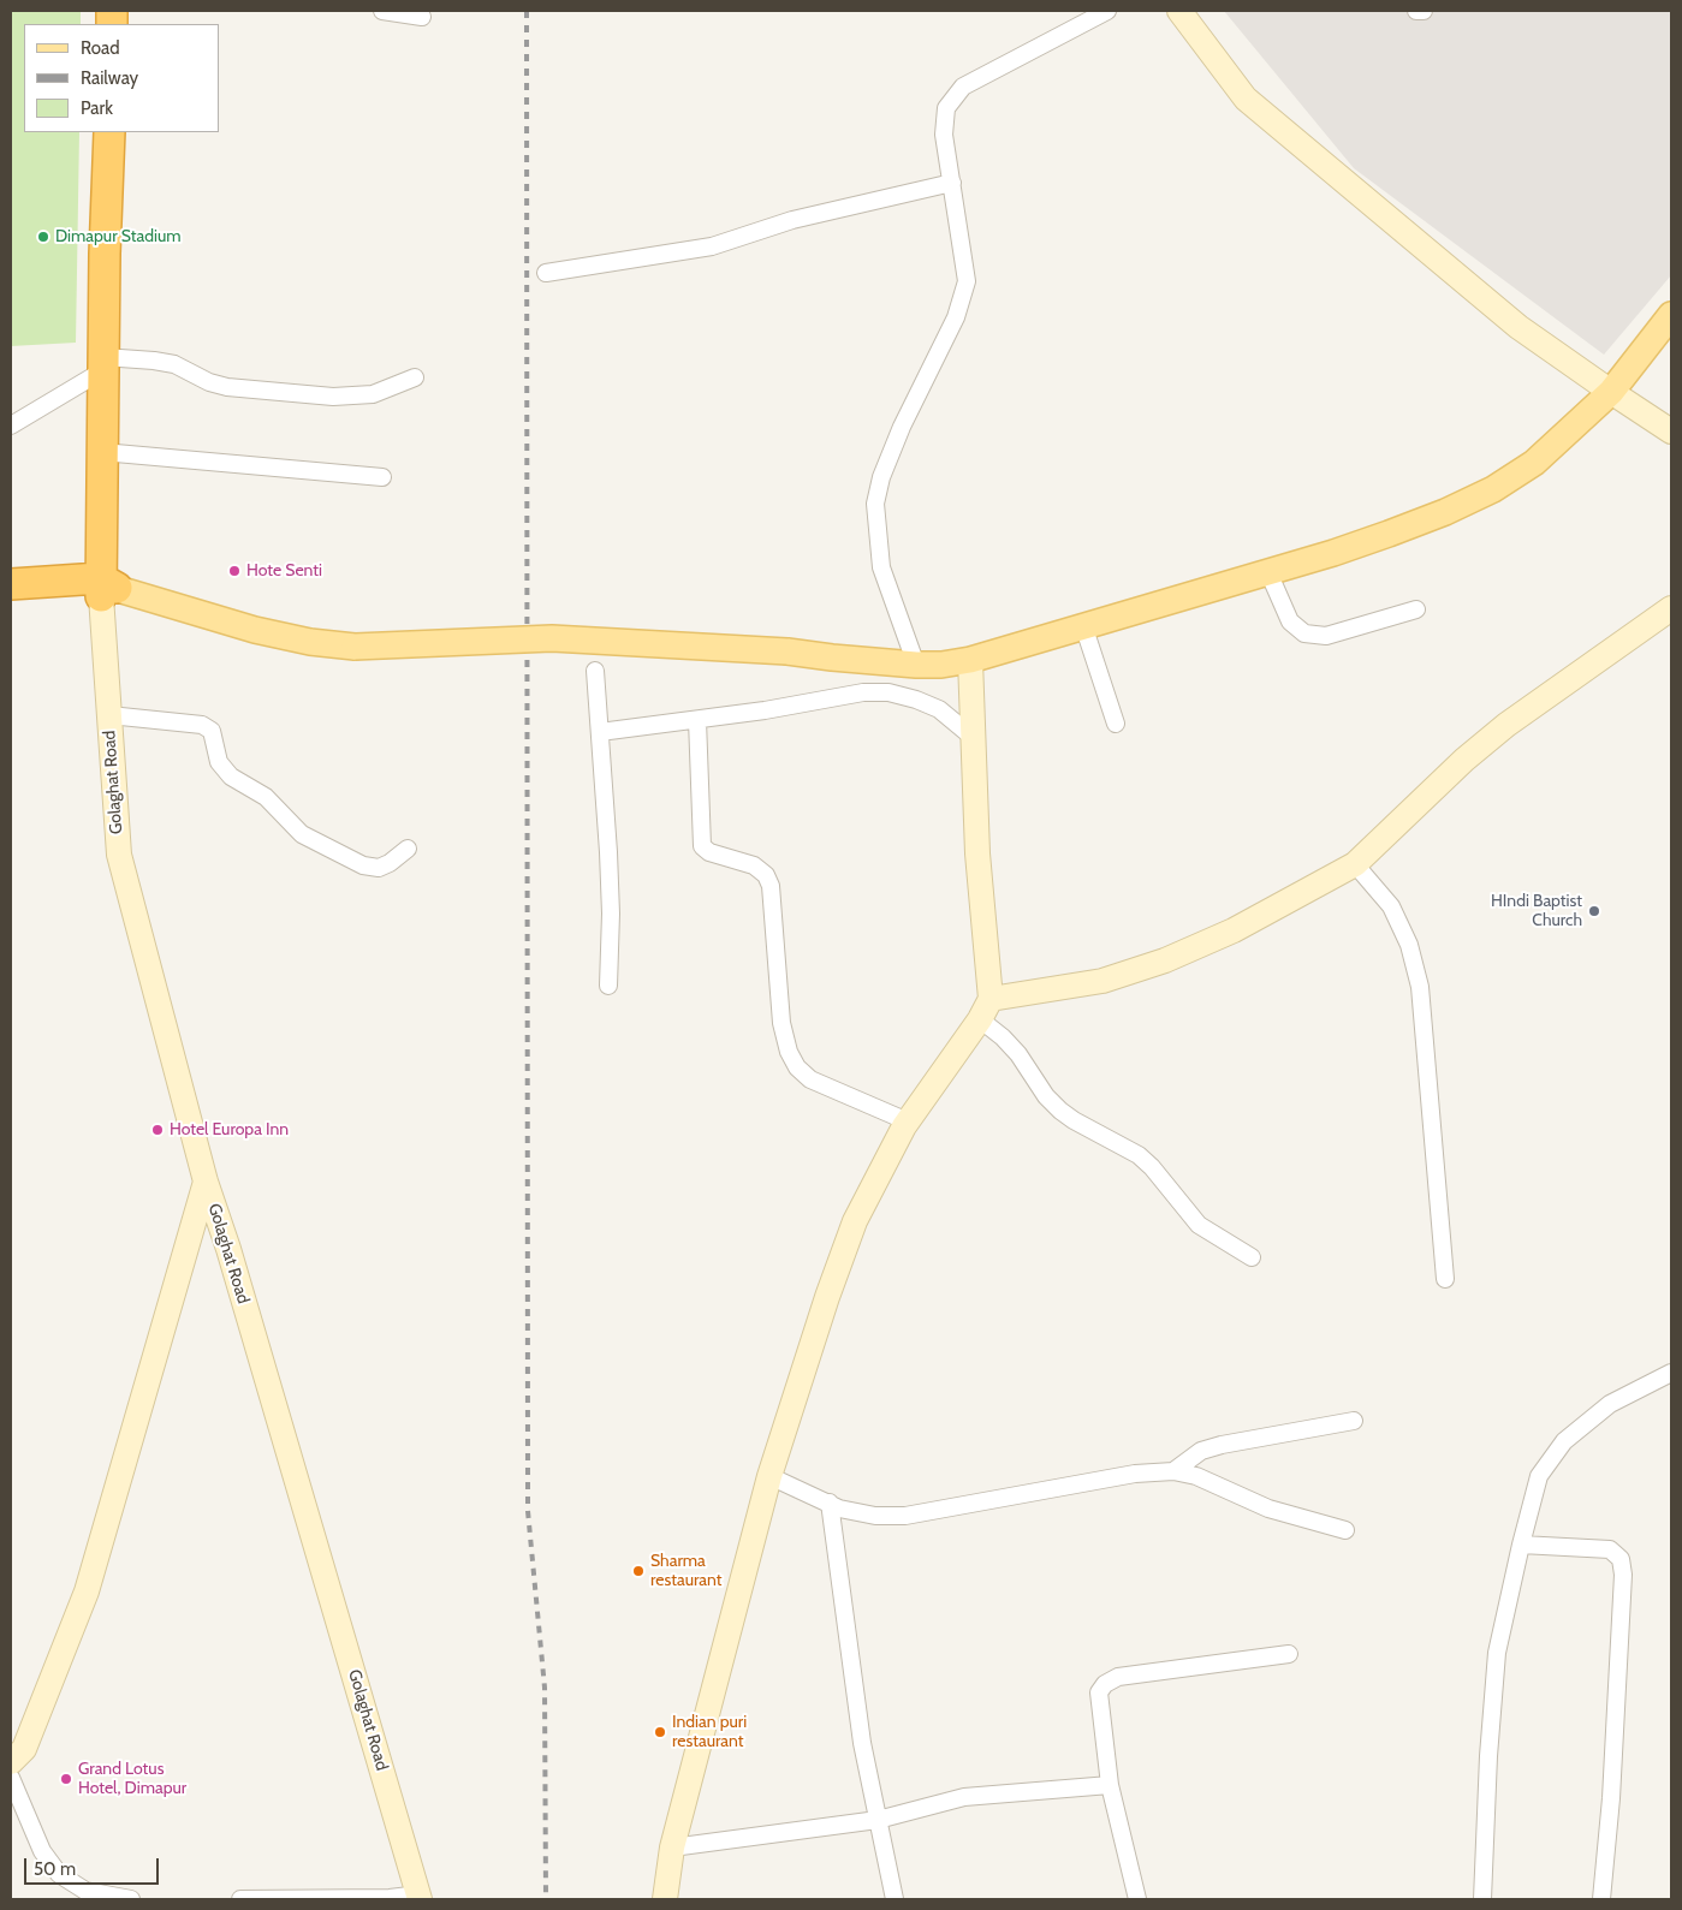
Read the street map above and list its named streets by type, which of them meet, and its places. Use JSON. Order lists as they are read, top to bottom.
{
  "streets": {
    "street": ["Golaghat Road"]
  },
  "places": [
    "Dimapur Stadium",
    "Hote Senti",
    "HIndi Baptist Church",
    "Hotel Europa Inn",
    "Sharma restaurant",
    "Indian puri restaurant",
    "Grand Lotus Hotel, Dimapur"
  ],
  "legend": ["Road", "Railway", "Park"],
  "scale_bar": "50 m"
}
